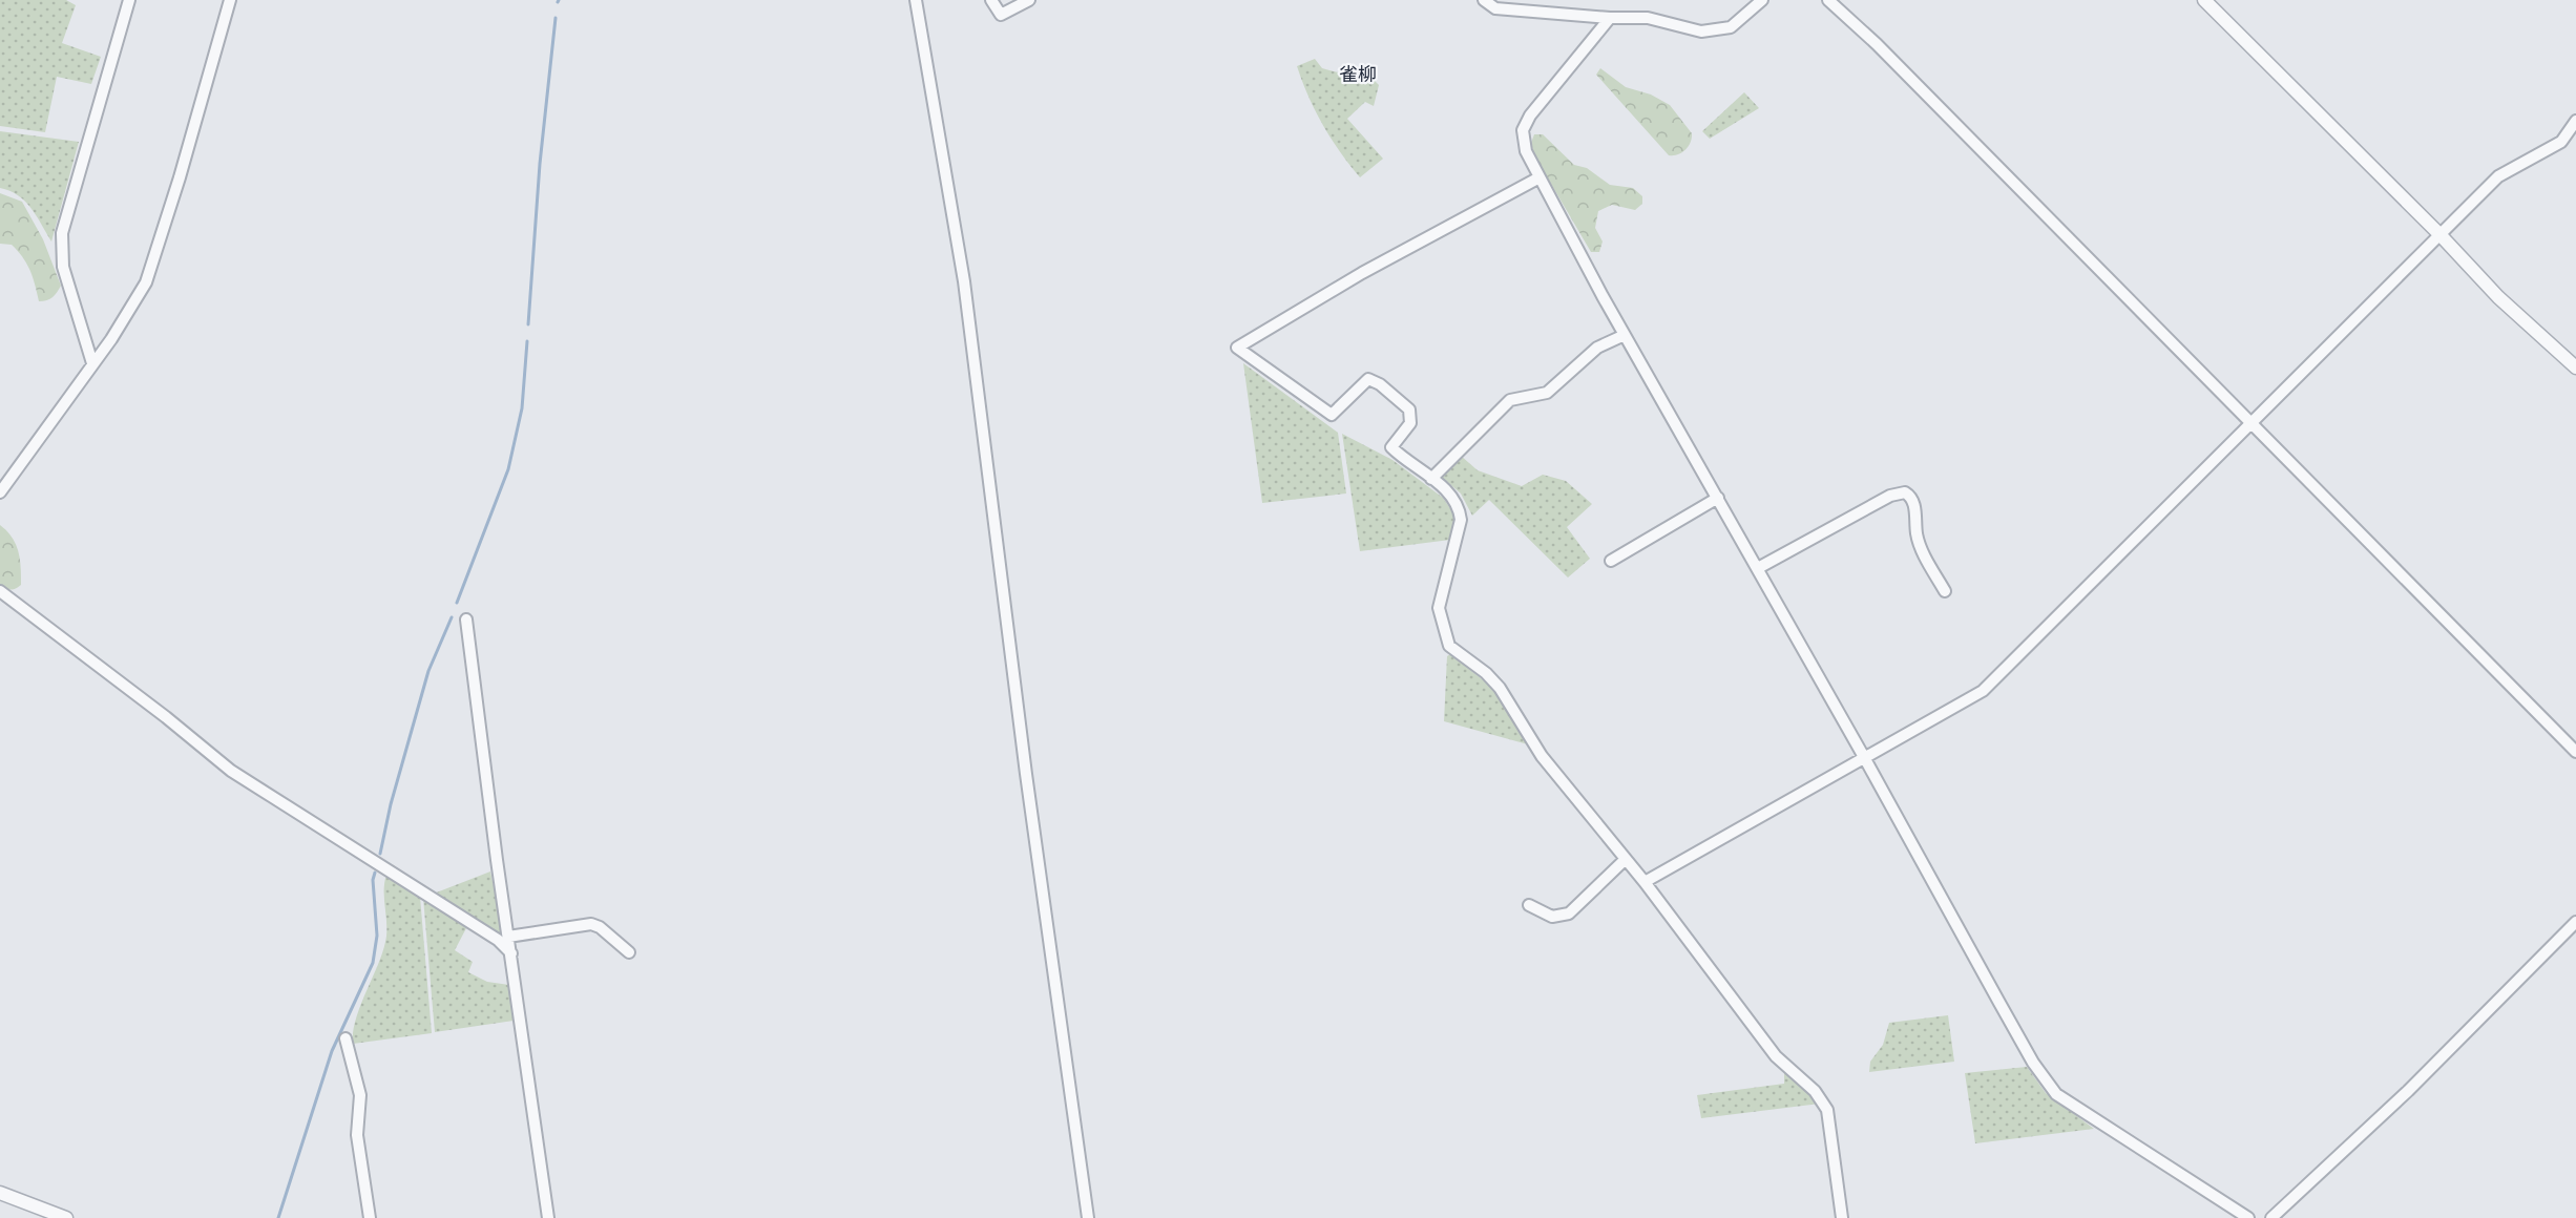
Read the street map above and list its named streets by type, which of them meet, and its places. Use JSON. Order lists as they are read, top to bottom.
{
  "districts": ["雀柳"]
}
